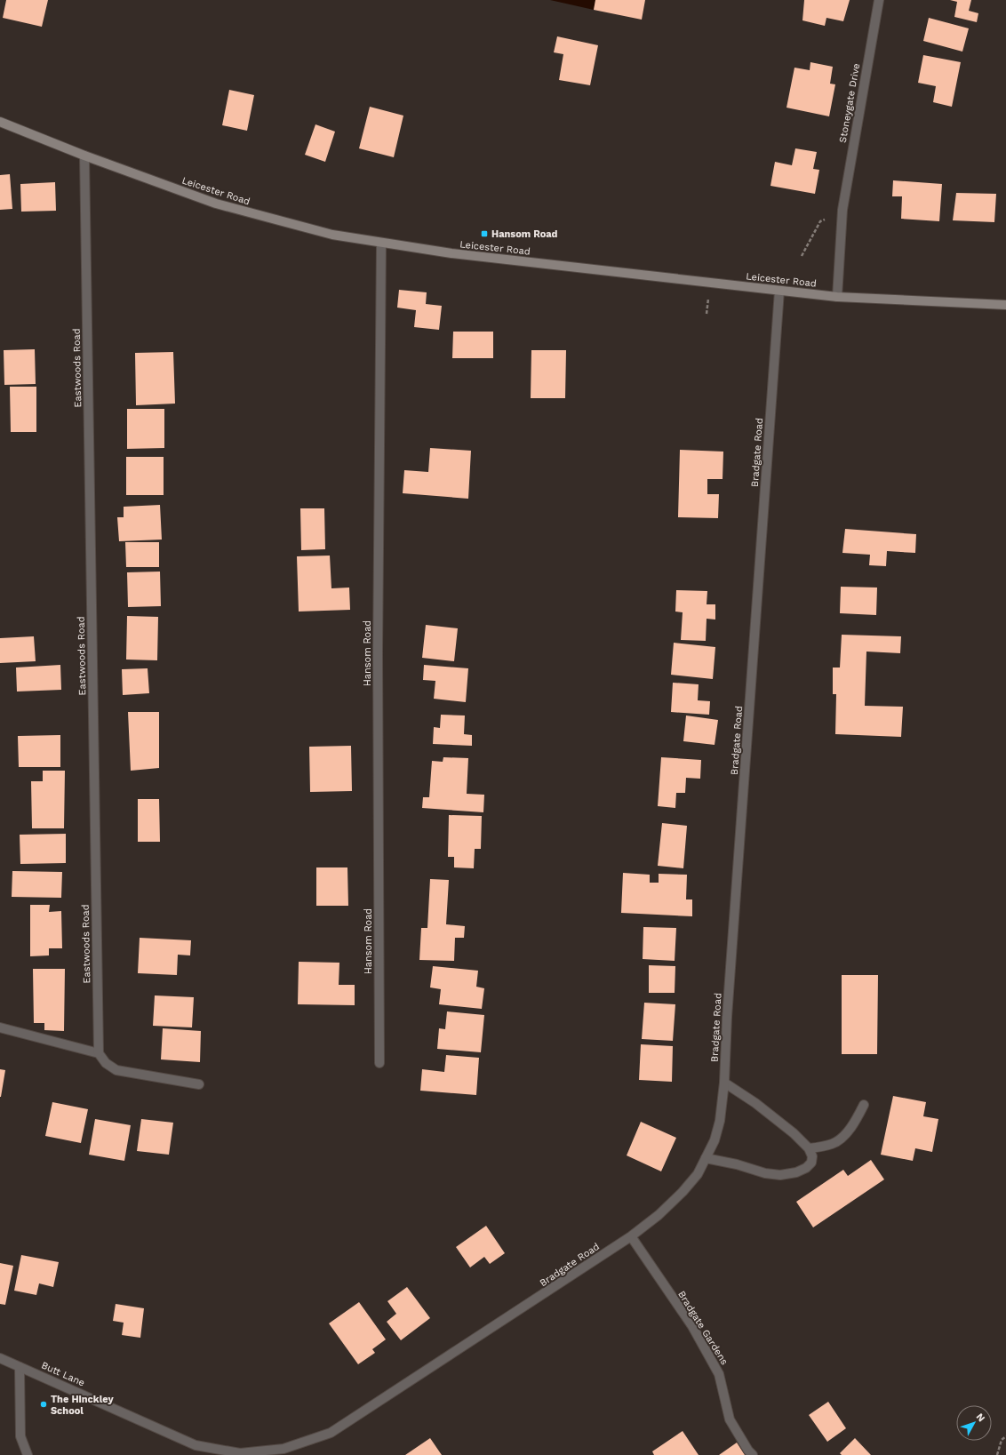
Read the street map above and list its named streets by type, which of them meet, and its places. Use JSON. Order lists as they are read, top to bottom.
{
  "streets": {
    "main road": ["Leicester Road"],
    "street": [
      "Stoneygate Drive",
      "Eastwoods Road",
      "Bradgate Road",
      "Hansom Road",
      "Bradgate Gardens",
      "Butt Lane"
    ]
  },
  "crossings": [
    ["Stoneygate Drive", "Leicester Road"],
    ["Leicester Road", "Eastwoods Road"],
    ["Leicester Road", "Bradgate Road"],
    ["Leicester Road", "Hansom Road"],
    ["Bradgate Road", "Bradgate Gardens"],
    ["Bradgate Road", "Butt Lane"]
  ],
  "places": {
    "transit": ["Hansom Road"],
    "other": ["The Hinckley School"]
  },
  "north": "top right"
}
